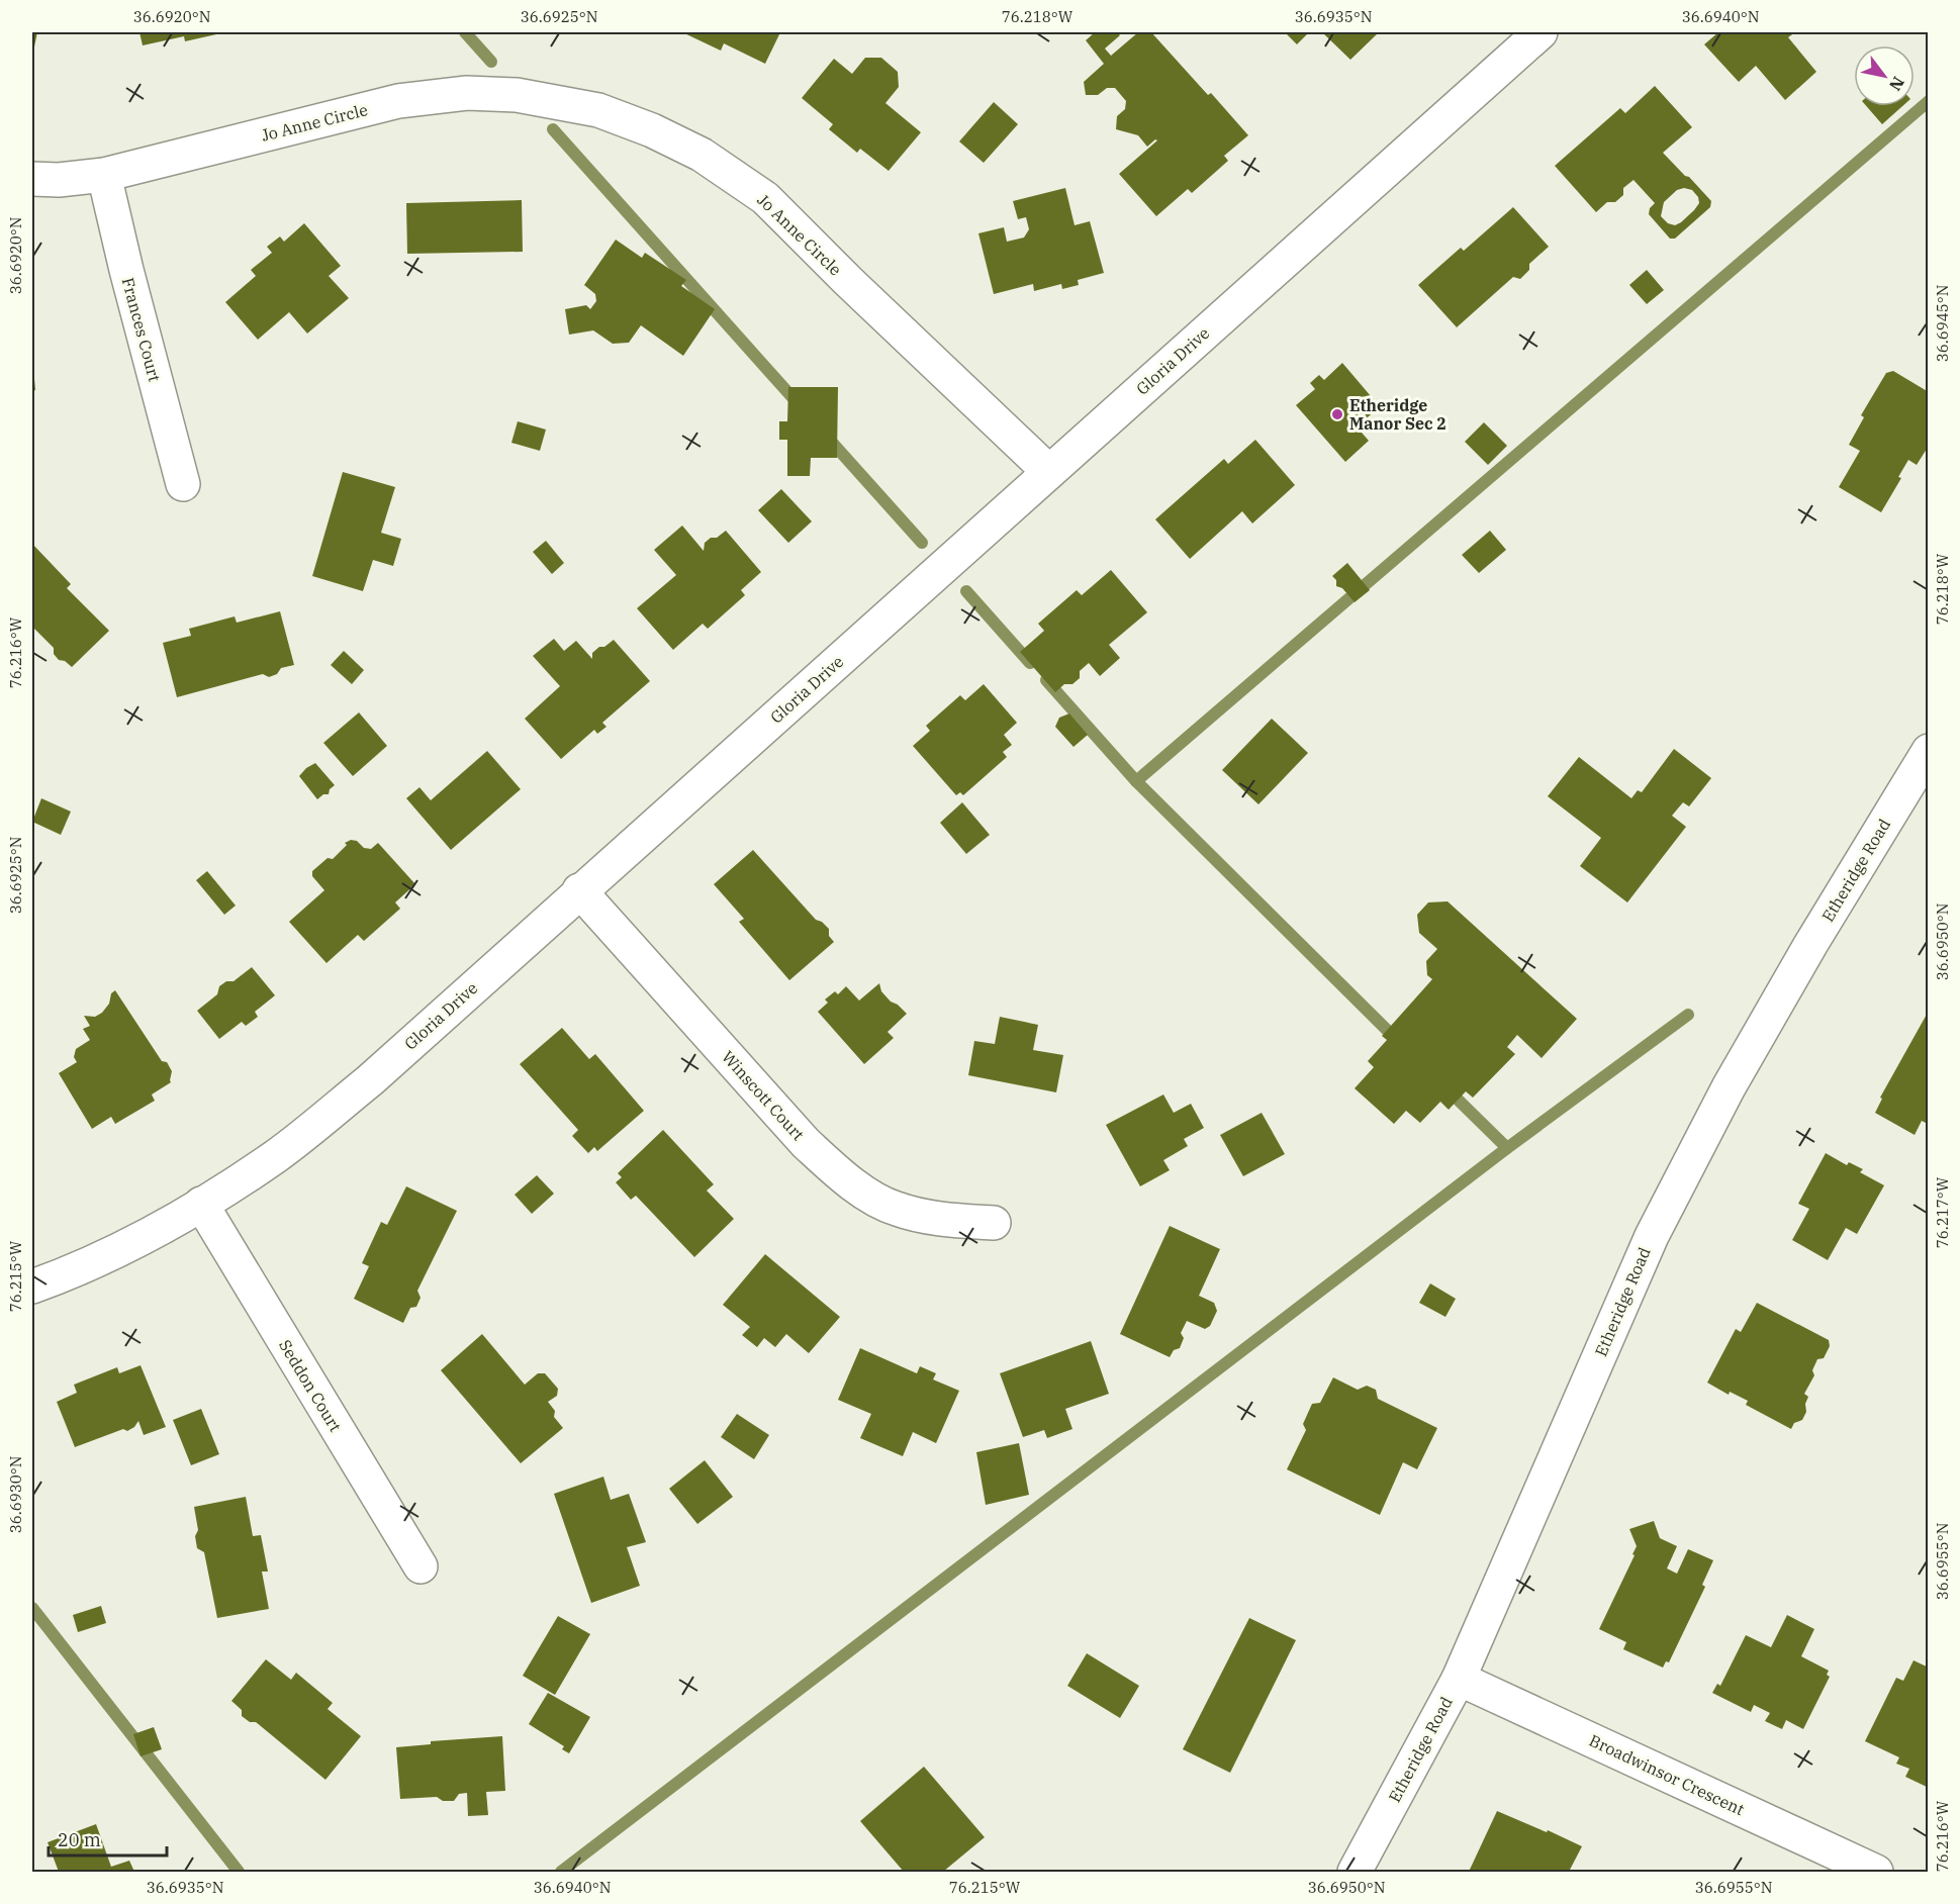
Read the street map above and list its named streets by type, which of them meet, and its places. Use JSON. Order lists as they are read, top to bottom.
{
  "streets": {
    "street": [
      "Jo Anne Circle",
      "Frances Court",
      "Gloria Drive",
      "Etheridge Road",
      "Winscott Court",
      "Seddon Court",
      "Broadwinsor Crescent"
    ]
  },
  "crossings": [
    ["Jo Anne Circle", "Frances Court"],
    ["Jo Anne Circle", "Gloria Drive"],
    ["Gloria Drive", "Winscott Court"],
    ["Gloria Drive", "Seddon Court"],
    ["Etheridge Road", "Broadwinsor Crescent"]
  ],
  "places": ["Etheridge Manor Sec 2"],
  "scale_bar": "20 m",
  "north": "bottom right",
  "coordinates": [
    "36.6920°N",
    "36.6925°N",
    "76.218°W",
    "36.6935°N",
    "36.6940°N",
    "36.6945°N",
    "76.216°W",
    "36.6950°N",
    "76.217°W",
    "76.215°W",
    "36.6930°N",
    "36.6955°N"
  ]
}
